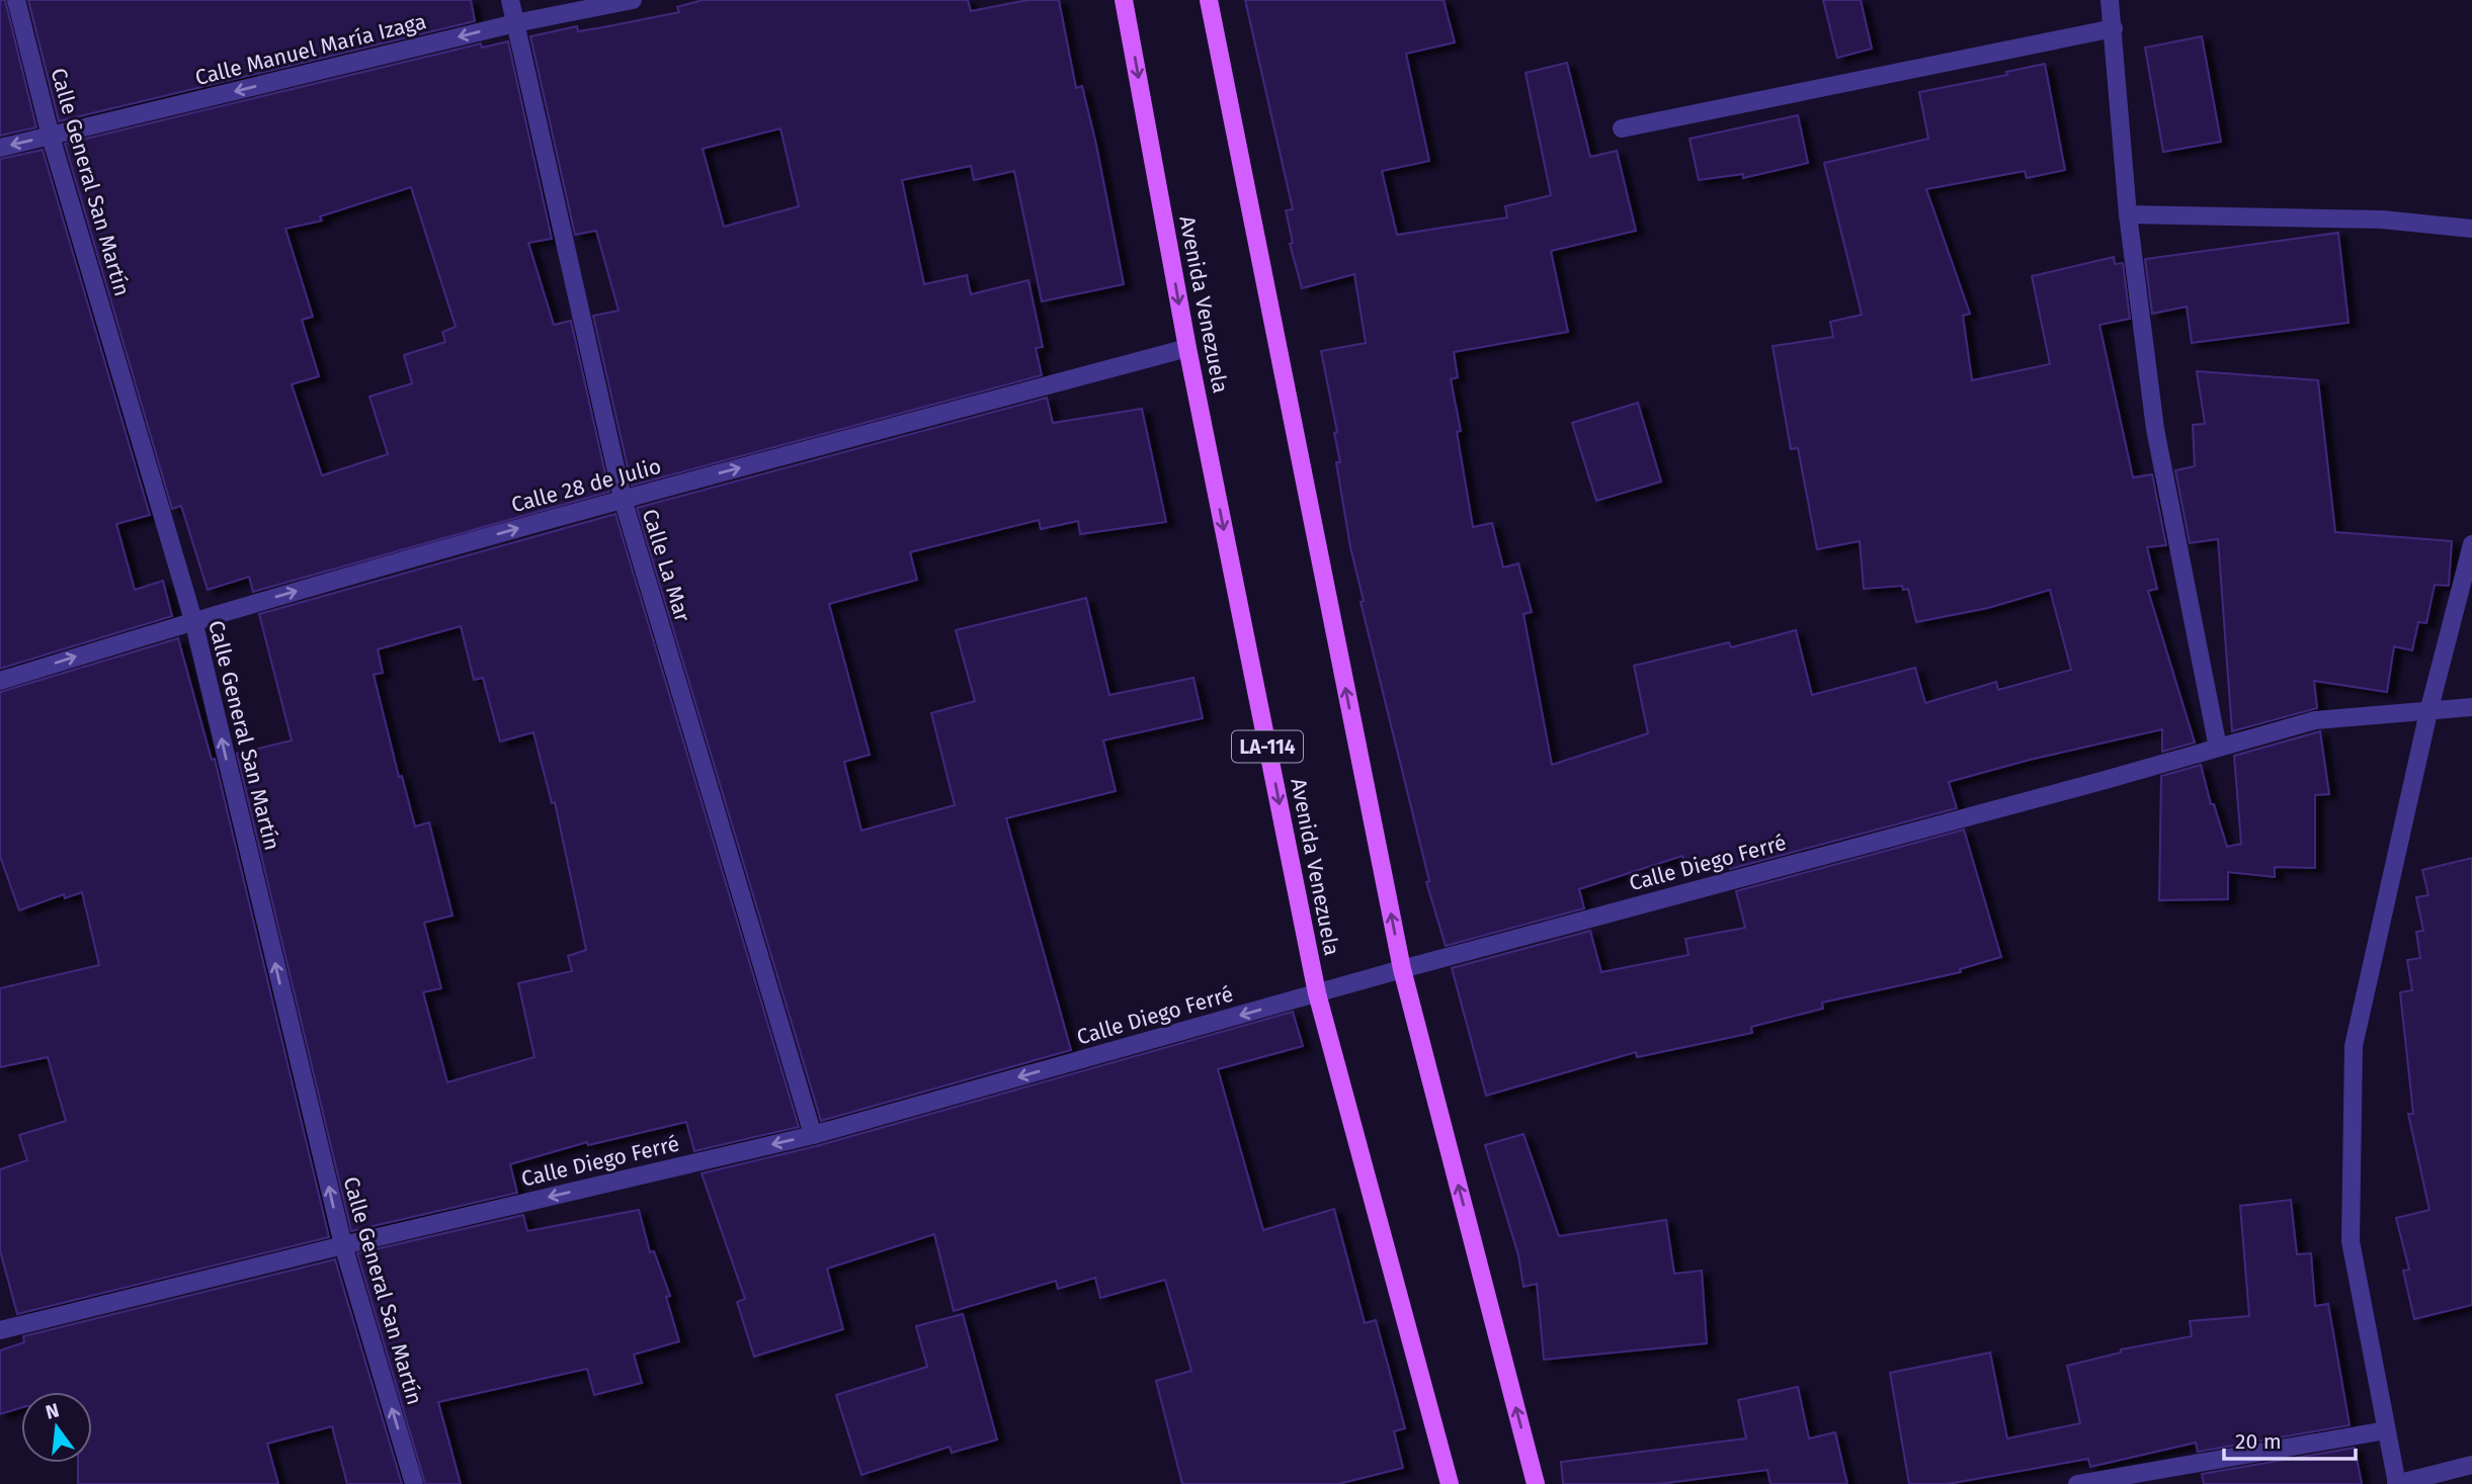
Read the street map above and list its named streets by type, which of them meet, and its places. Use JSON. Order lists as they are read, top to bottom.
{
  "streets": {
    "main road": ["Avenida Venezuela", "LA-114"],
    "street": [
      "Calle Manuel María Izaga",
      "Calle General San Martín",
      "Calle 28 de Julio",
      "Calle La Mar",
      "Calle Diego Ferré"
    ]
  },
  "crossings": [
    ["Calle Manuel María Izaga", "Calle General San Martín"],
    ["Calle Manuel María Izaga", "Calle La Mar"],
    ["Calle General San Martín", "Calle 28 de Julio"],
    ["Calle General San Martín", "Calle Diego Ferré"],
    ["Avenida Venezuela", "Calle 28 de Julio"],
    ["Avenida Venezuela", "Calle Diego Ferré"],
    ["Calle 28 de Julio", "Calle La Mar"],
    ["Calle La Mar", "Calle Diego Ferré"]
  ],
  "one_way": [
    "Calle Manuel María Izaga",
    "Calle General San Martín",
    "Calle 28 de Julio",
    "Calle Diego Ferré"
  ],
  "scale_bar": "20 m",
  "north": "top"
}
